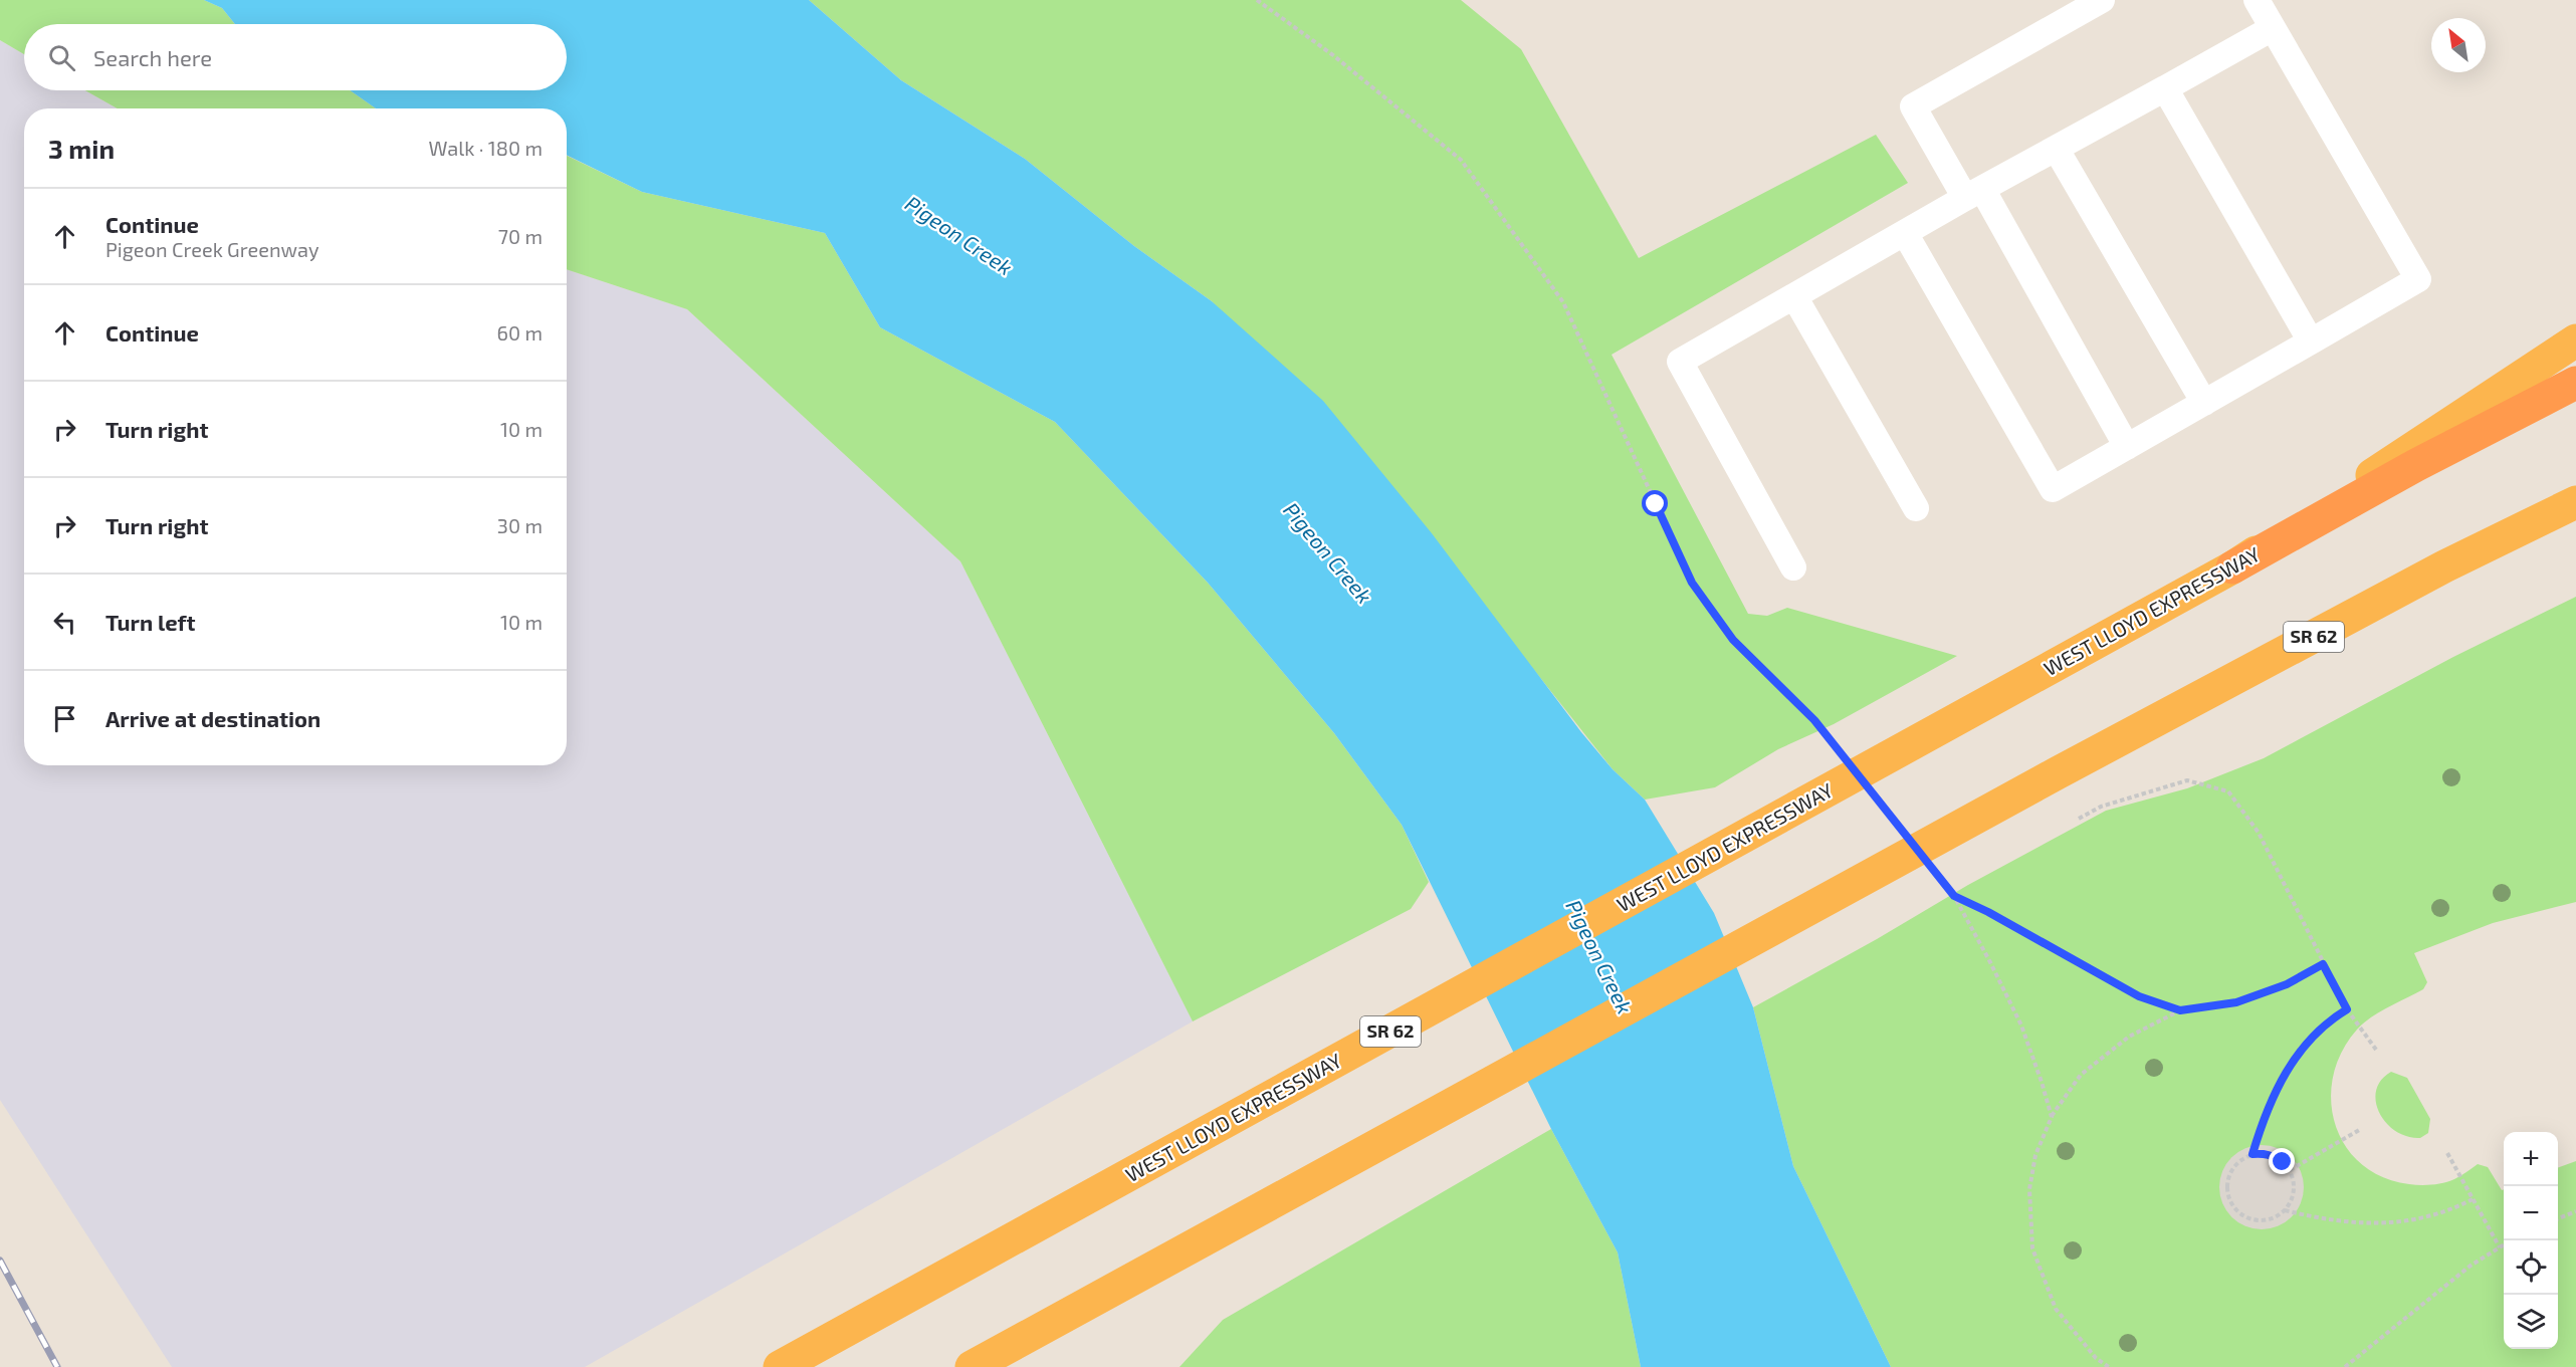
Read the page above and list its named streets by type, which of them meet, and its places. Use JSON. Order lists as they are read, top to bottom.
{
  "streets": {
    "highway": ["WEST LLOYD EXPRESSWAY", "SR 62"]
  },
  "water": ["Pigeon Creek"],
  "north": "top left",
  "page": {
    "search": "Search here",
    "heading": ["3 min", "Walk · 180 m"],
    "list": [
      ["Continue", "Pigeon Creek Greenway", "70 m"],
      ["Continue", "60 m"],
      ["Turn right", "10 m"],
      ["Turn right", "30 m"],
      ["Turn left", "10 m"],
      "Arrive at destination"
    ],
    "map_buttons": ["+", "−"]
  }
}
